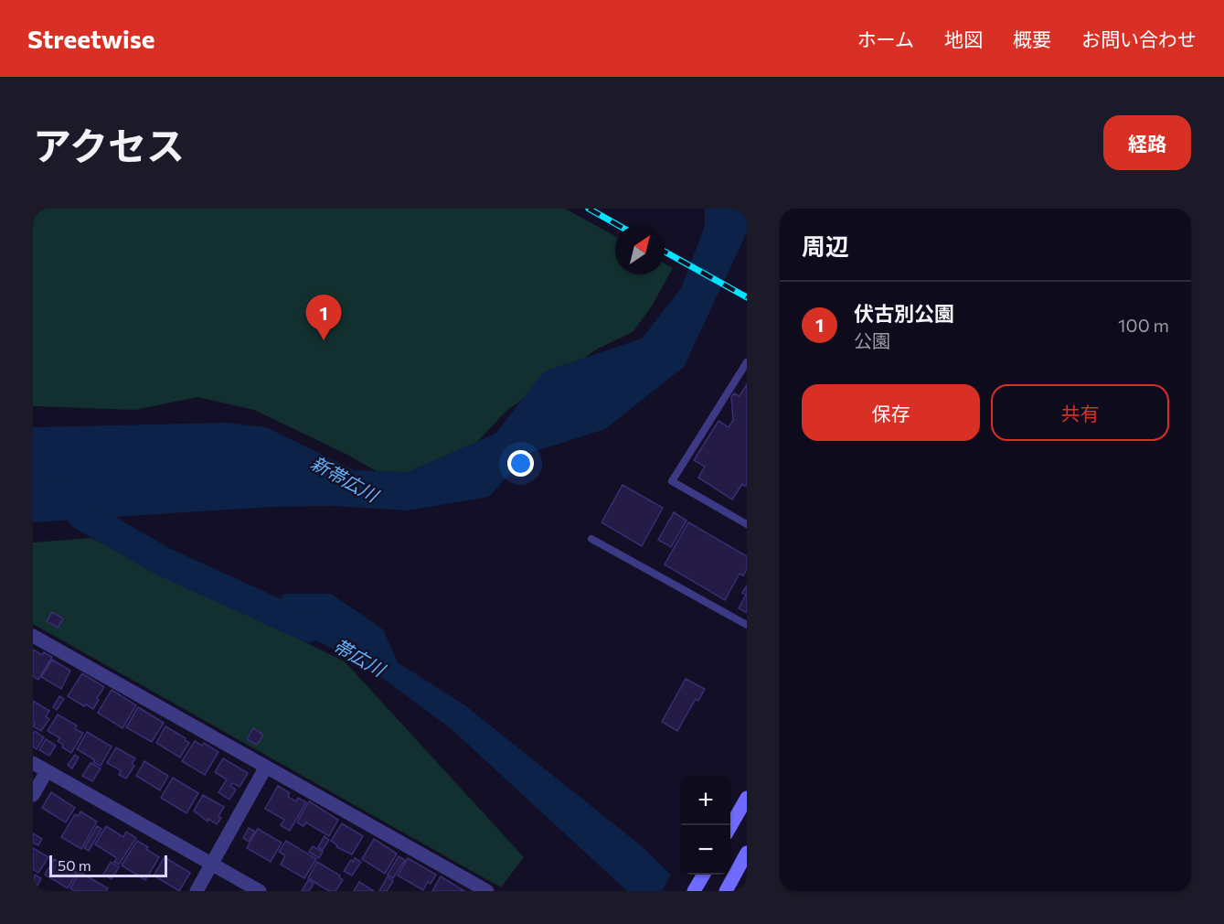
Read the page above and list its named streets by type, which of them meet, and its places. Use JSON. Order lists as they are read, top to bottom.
{
  "water": ["新帯広川", "帯広川"],
  "scale_bar": "50 m",
  "north": "top right",
  "page": {
    "header": "Streetwise",
    "nav": [
      "ホーム",
      "地図",
      "概要",
      "お問い合わせ"
    ],
    "title": "アクセス",
    "buttons": [
      "経路",
      ["保存", "共有"]
    ],
    "heading": "周辺",
    "list": [
      {
        "mark": "1",
        "name": "伏古別公園",
        "note": "公園",
        "value": "100 m"
      }
    ],
    "pins": "1",
    "map_buttons": ["+", "−"],
    "scale": "50 m"
  }
}
